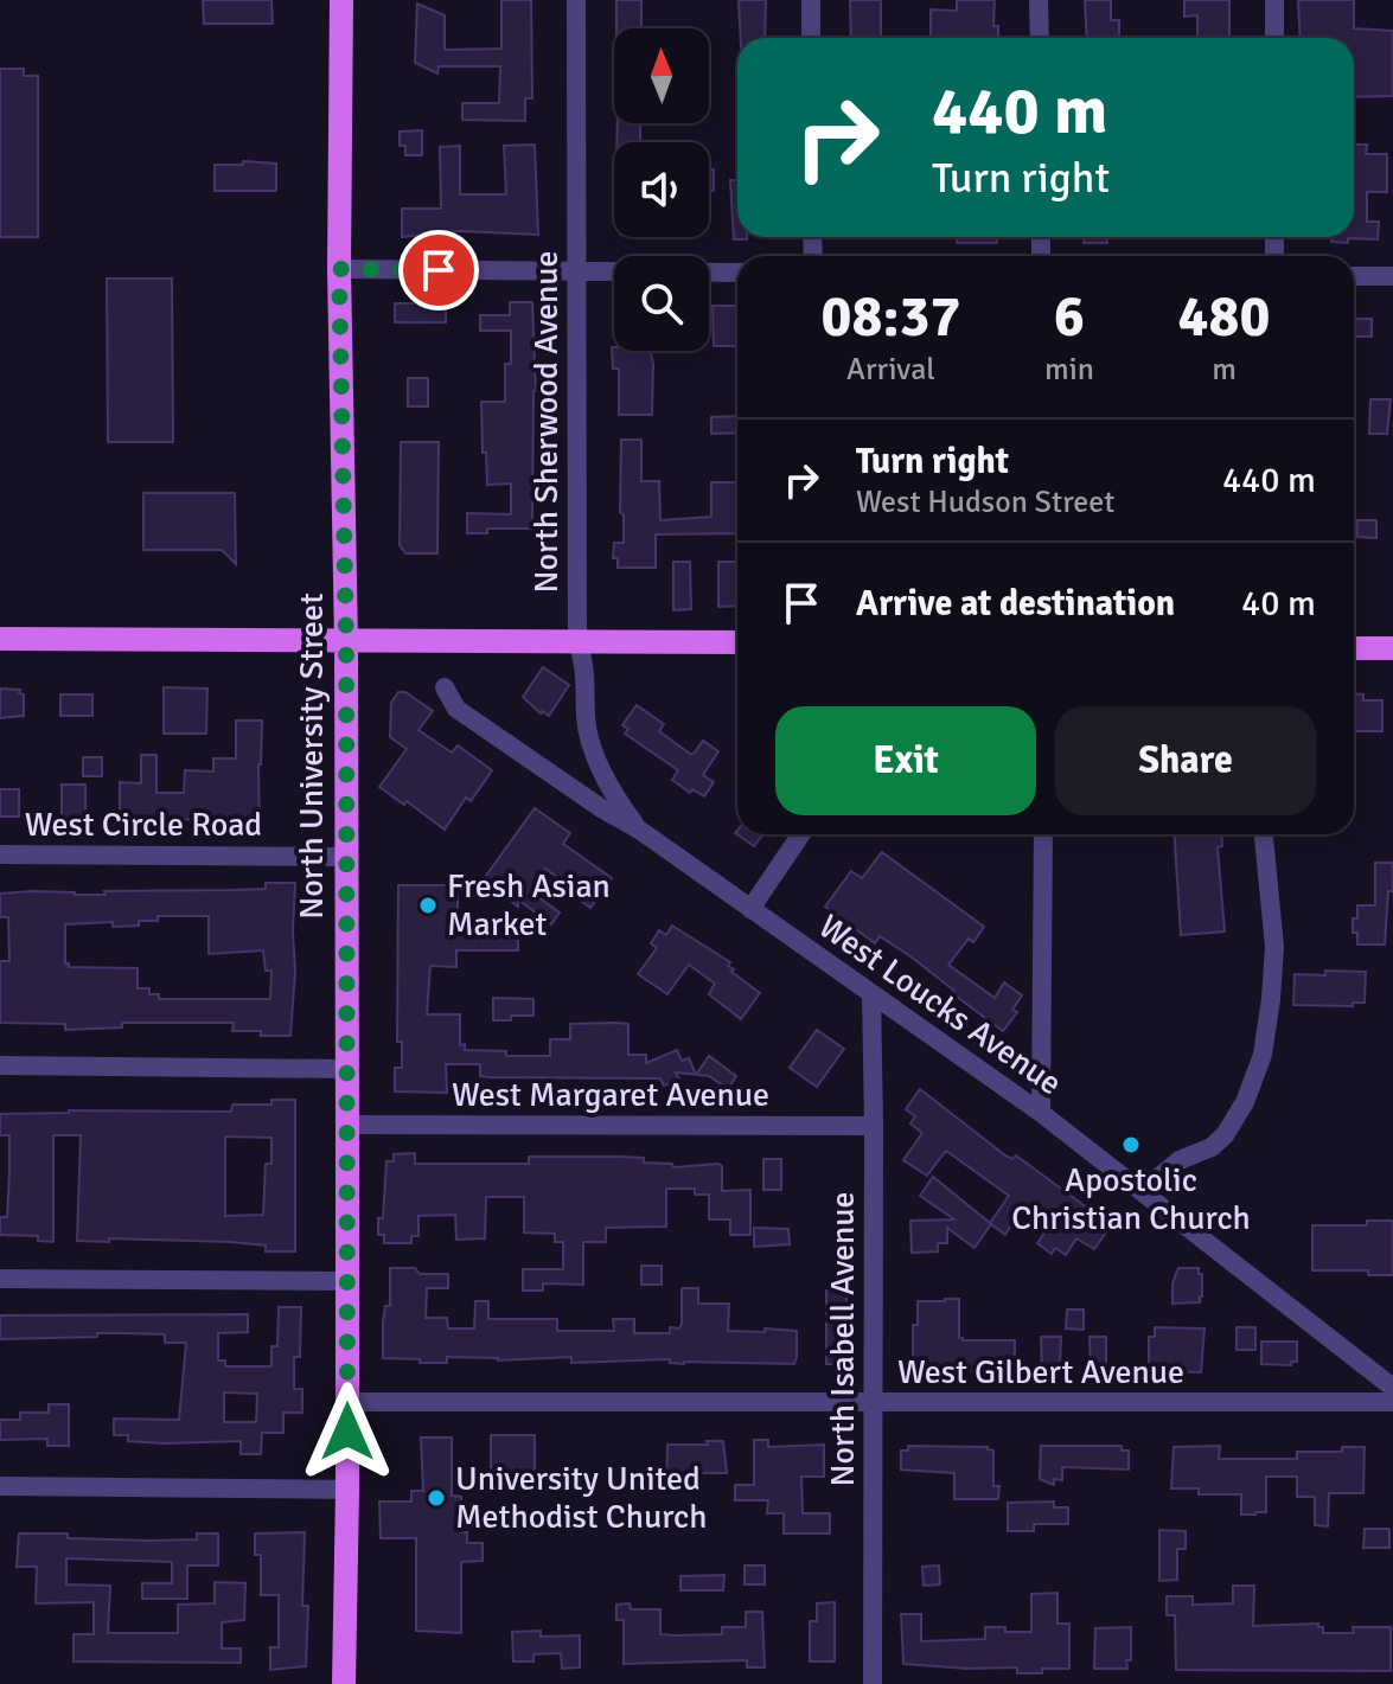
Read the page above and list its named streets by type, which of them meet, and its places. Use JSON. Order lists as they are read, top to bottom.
{
  "streets": {
    "main road": ["North University Street"],
    "street": [
      "North Sherwood Avenue",
      "West Circle Road",
      "West Loucks Avenue",
      "West Margaret Avenue",
      "North Isabell Avenue",
      "West Gilbert Avenue"
    ]
  },
  "crossings": [
    ["North Sherwood Avenue", "West Loucks Avenue"],
    ["North University Street", "West Circle Road"],
    ["North University Street", "West Margaret Avenue"],
    ["North University Street", "West Gilbert Avenue"],
    ["West Loucks Avenue", "North Isabell Avenue"],
    ["West Margaret Avenue", "North Isabell Avenue"],
    ["North Isabell Avenue", "West Gilbert Avenue"]
  ],
  "places": ["Fresh Asian Market", "Apostolic Christian Church", "University United Methodist Church"],
  "north": "top",
  "page": {
    "turn": ["440 m", "Turn right"],
    "eta": [
      "08:37",
      "Arrival",
      "6",
      "min",
      "480",
      "m"
    ],
    "list": [
      {
        "name": "Turn right",
        "note": "West Hudson Street",
        "value": "440 m"
      },
      {
        "name": "Arrive at destination",
        "value": "40 m"
      }
    ],
    "buttons": ["Exit", "Share"]
  }
}
